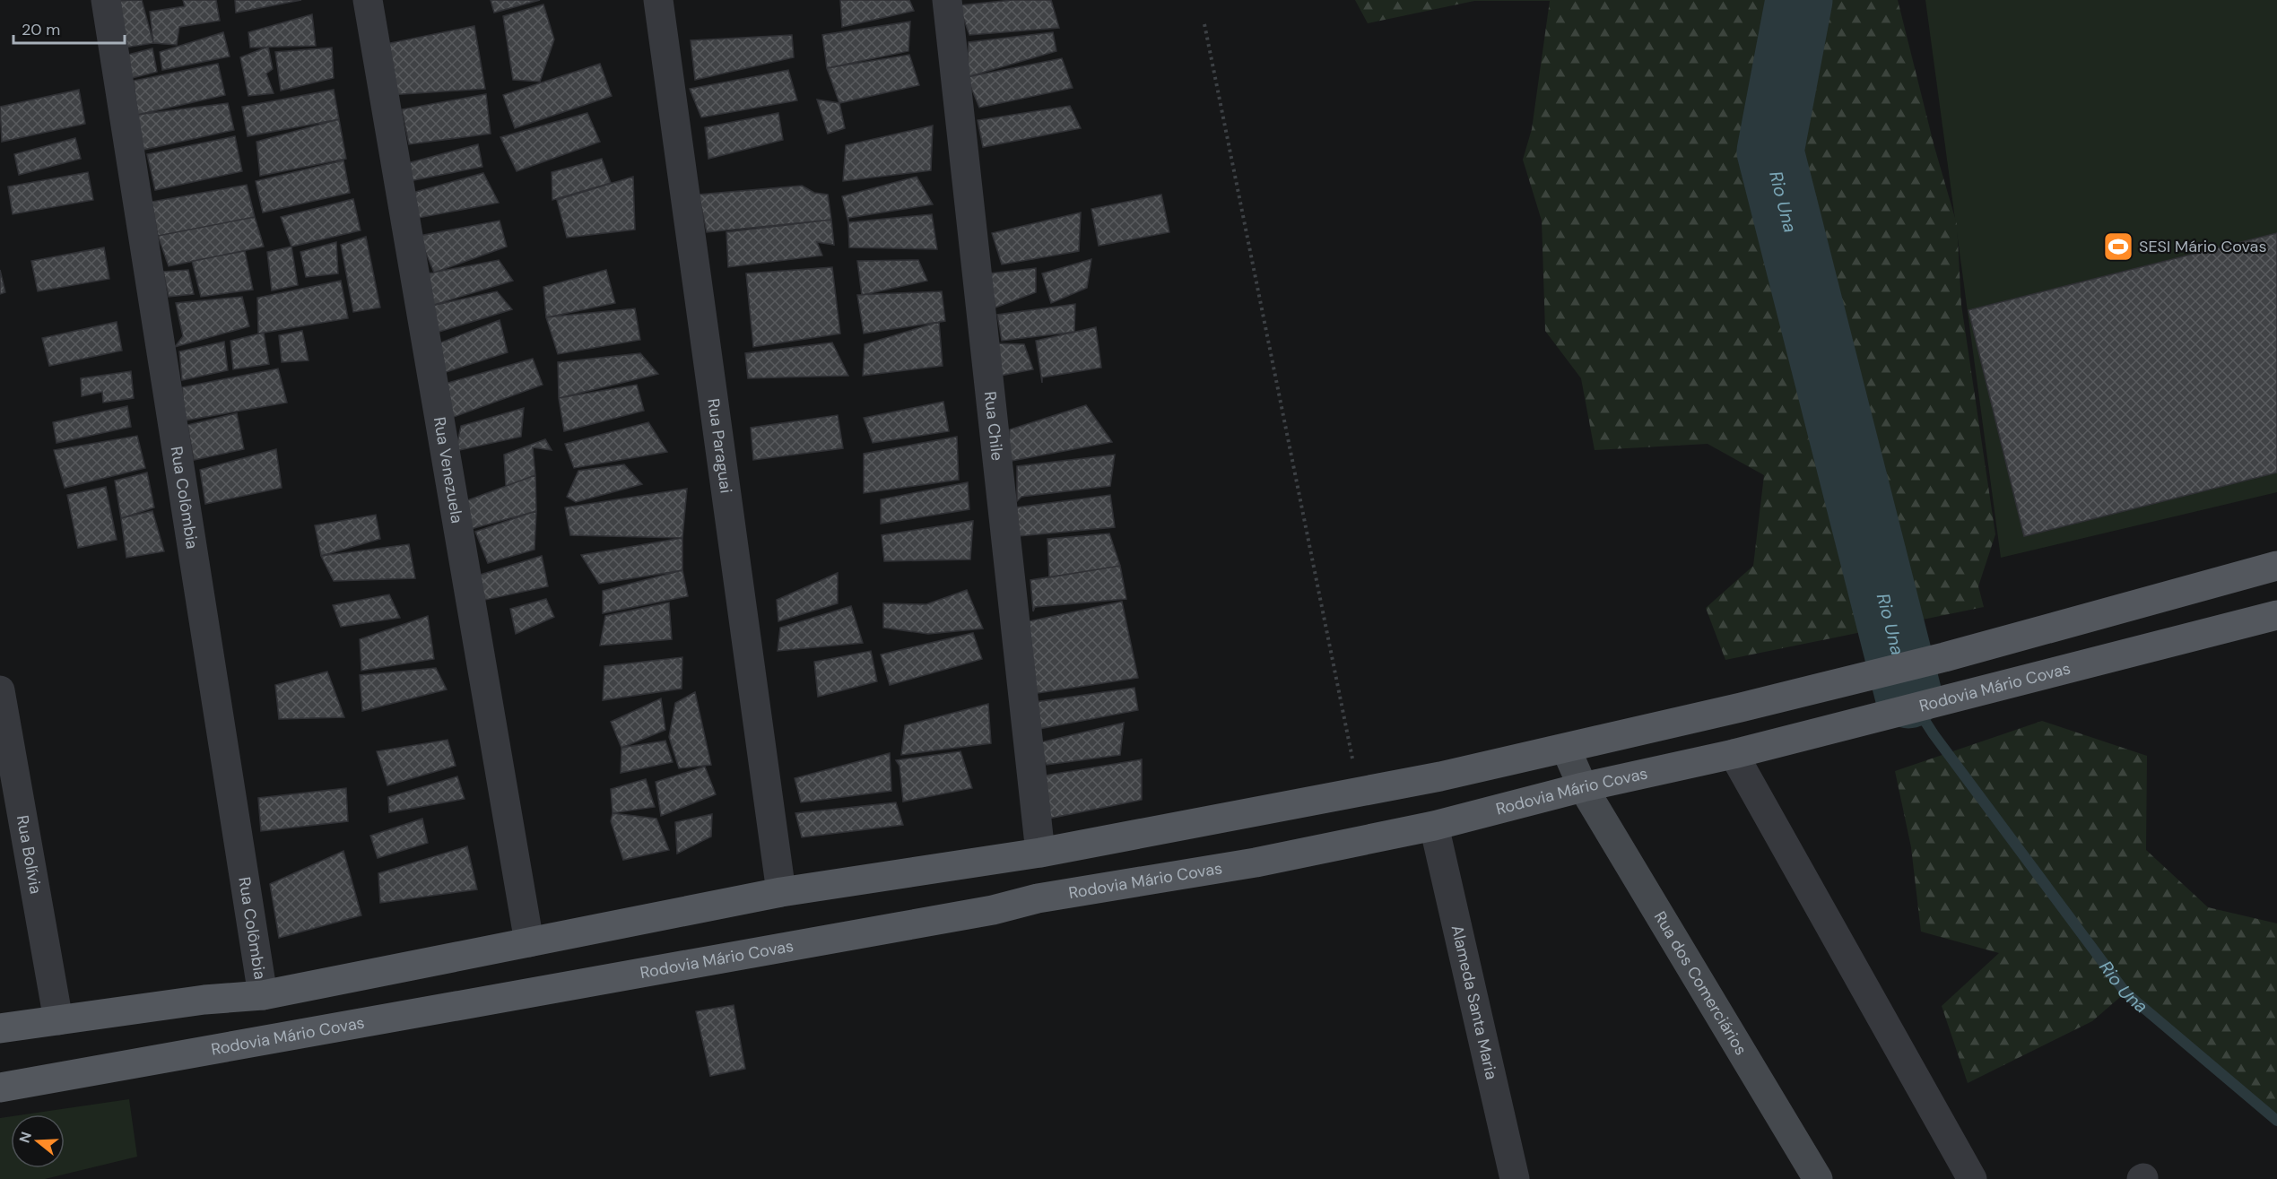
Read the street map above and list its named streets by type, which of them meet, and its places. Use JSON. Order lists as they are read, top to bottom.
{
  "streets": {
    "main road": ["Rodovia Mário Covas", "Rua dos Comerciários"],
    "street": [
      "Rua Chile",
      "Rua Paraguai",
      "Rua Venezuela",
      "Rua Colômbia",
      "Rua Bolívia",
      "Alameda Santa Maria"
    ]
  },
  "crossings": [
    ["Rodovia Mário Covas", "Rua dos Comerciários"],
    ["Rodovia Mário Covas", "Alameda Santa Maria"]
  ],
  "water": ["Rio Una"],
  "places": {
    "sports": ["SESI Mário Covas"]
  },
  "scale_bar": "20 m",
  "north": "left"
}
